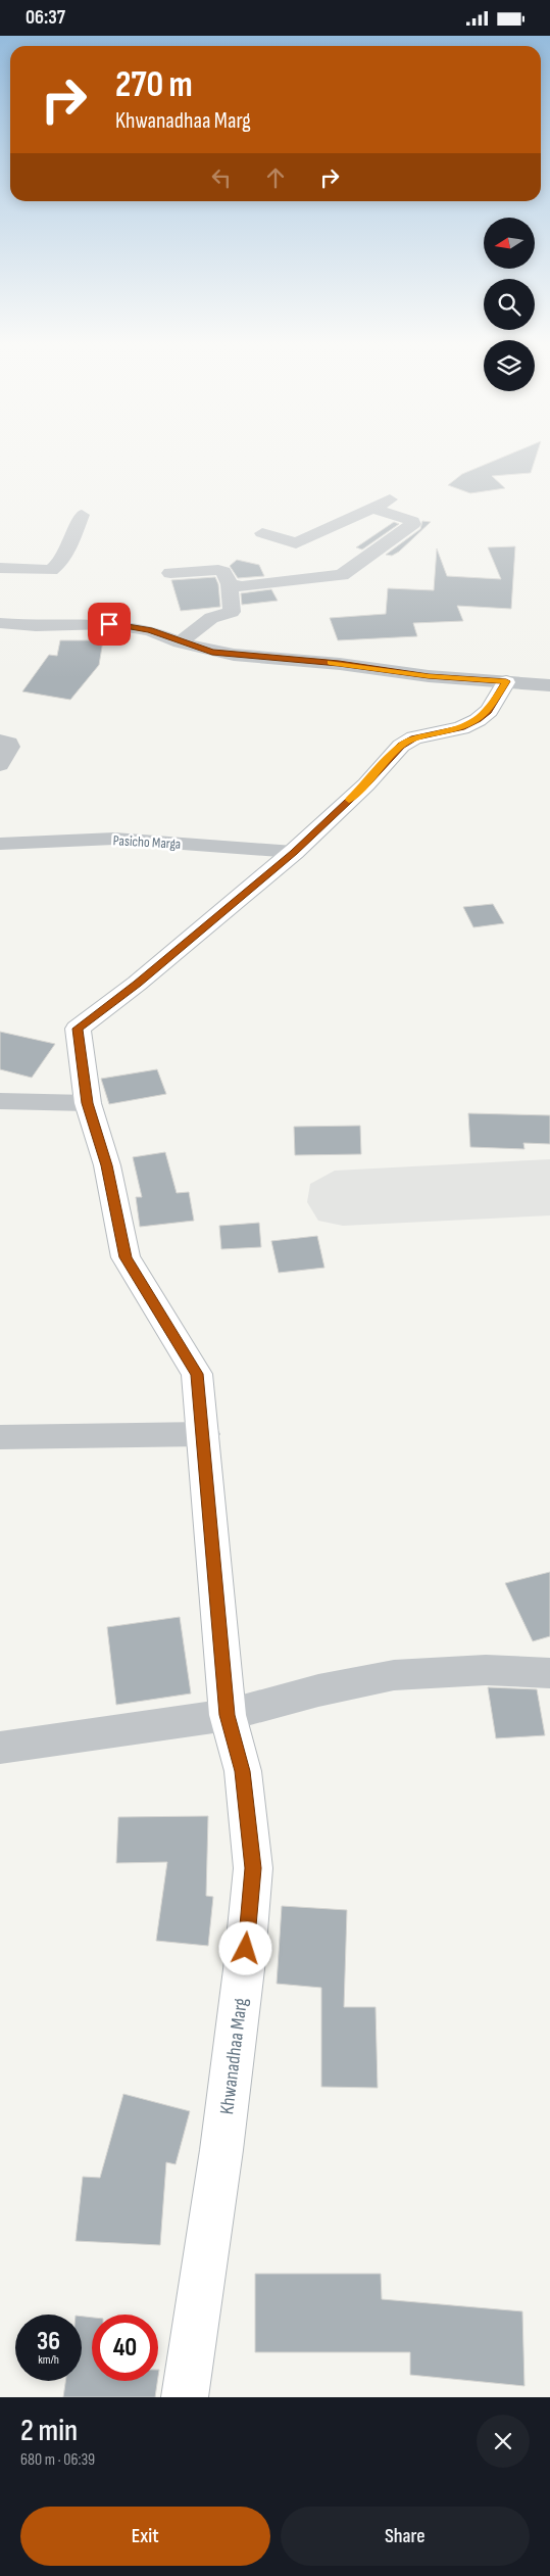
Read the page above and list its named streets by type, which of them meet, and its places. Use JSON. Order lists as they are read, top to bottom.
{
  "streets": {
    "street": ["Pasicho Marga", "Khwanadhaa Marg"]
  },
  "crossings": [
    ["Pasicho Marga", "Khwanadhaa Marg"]
  ],
  "north": "left",
  "page": {
    "status": "06:37",
    "turn": ["270 m", "Khwanadhaa Marg"],
    "speed": "36 km/h",
    "limit": "40",
    "heading": ["2 min", "680 m · 06:39"],
    "buttons": ["Exit", "Share"]
  }
}
